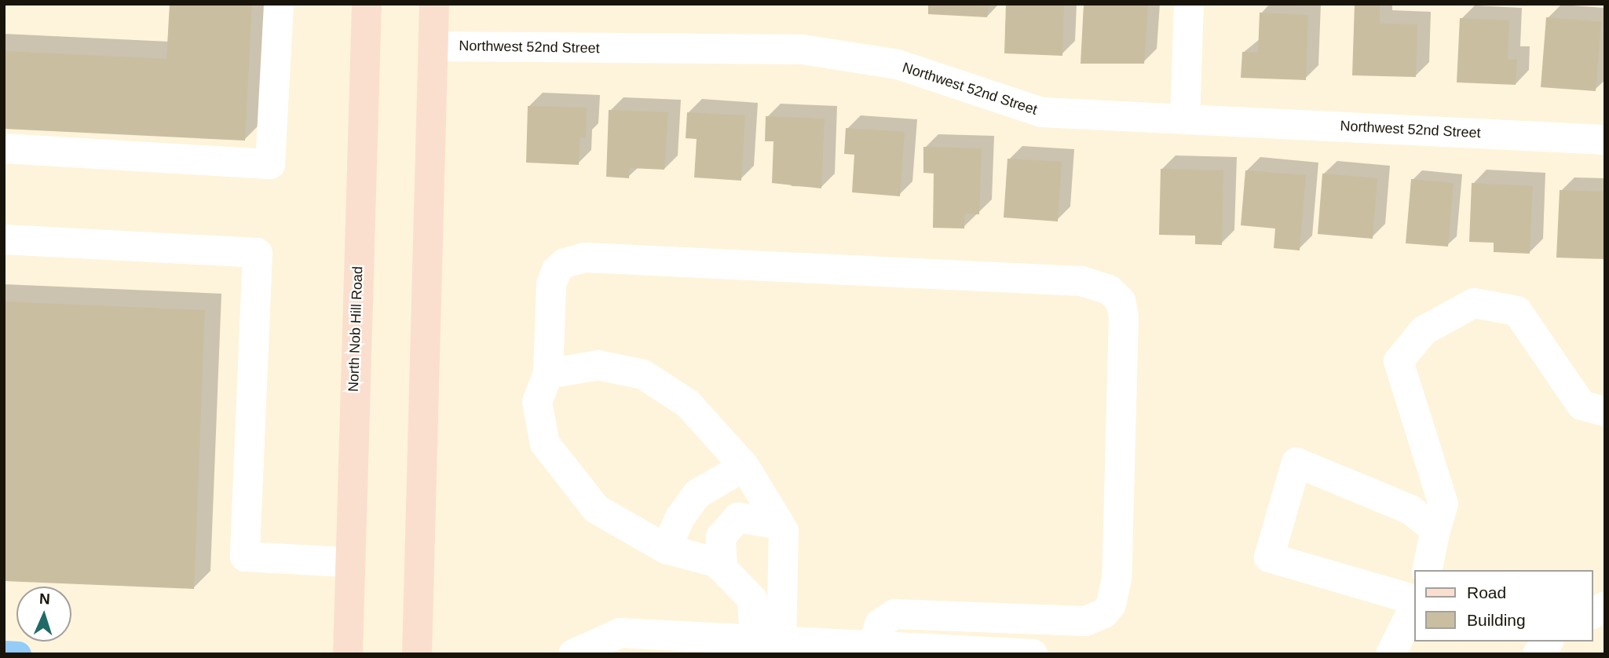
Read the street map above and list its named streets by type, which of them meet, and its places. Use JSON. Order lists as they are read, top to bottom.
{
  "streets": {
    "main road": ["North Nob Hill Road"],
    "street": ["Northwest 52nd Street"]
  },
  "legend": ["Road", "Building"],
  "north": "top"
}
